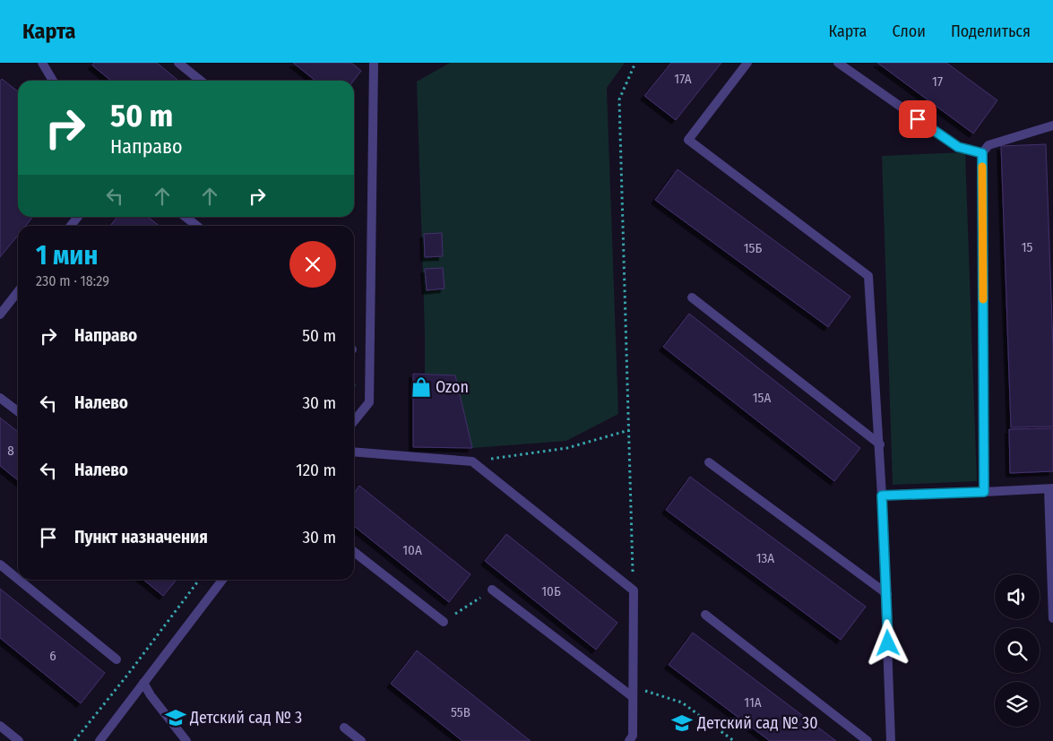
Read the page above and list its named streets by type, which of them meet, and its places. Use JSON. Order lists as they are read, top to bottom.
{
  "places": {
    "shop": ["Ozon"],
    "school or university": ["Детский сад № 3", "Детский сад № 30"]
  },
  "house_numbers": [
    "17А",
    "17",
    "15",
    "15Б",
    "15А",
    "8",
    "10А",
    "13А",
    "10Б",
    "6",
    "11А",
    "55В"
  ],
  "page": {
    "header": "Карта",
    "nav": ["Карта", "Слои", "Поделиться"],
    "turn": ["50 m", "Направо"],
    "heading": ["1 мин", "230 m · 18:29"],
    "list": [
      {
        "name": "Направо",
        "value": "50 m"
      },
      {
        "name": "Налево",
        "value": "30 m"
      },
      {
        "name": "Налево",
        "value": "120 m"
      },
      {
        "name": "Пункт назначения",
        "value": "30 m"
      }
    ]
  }
}
